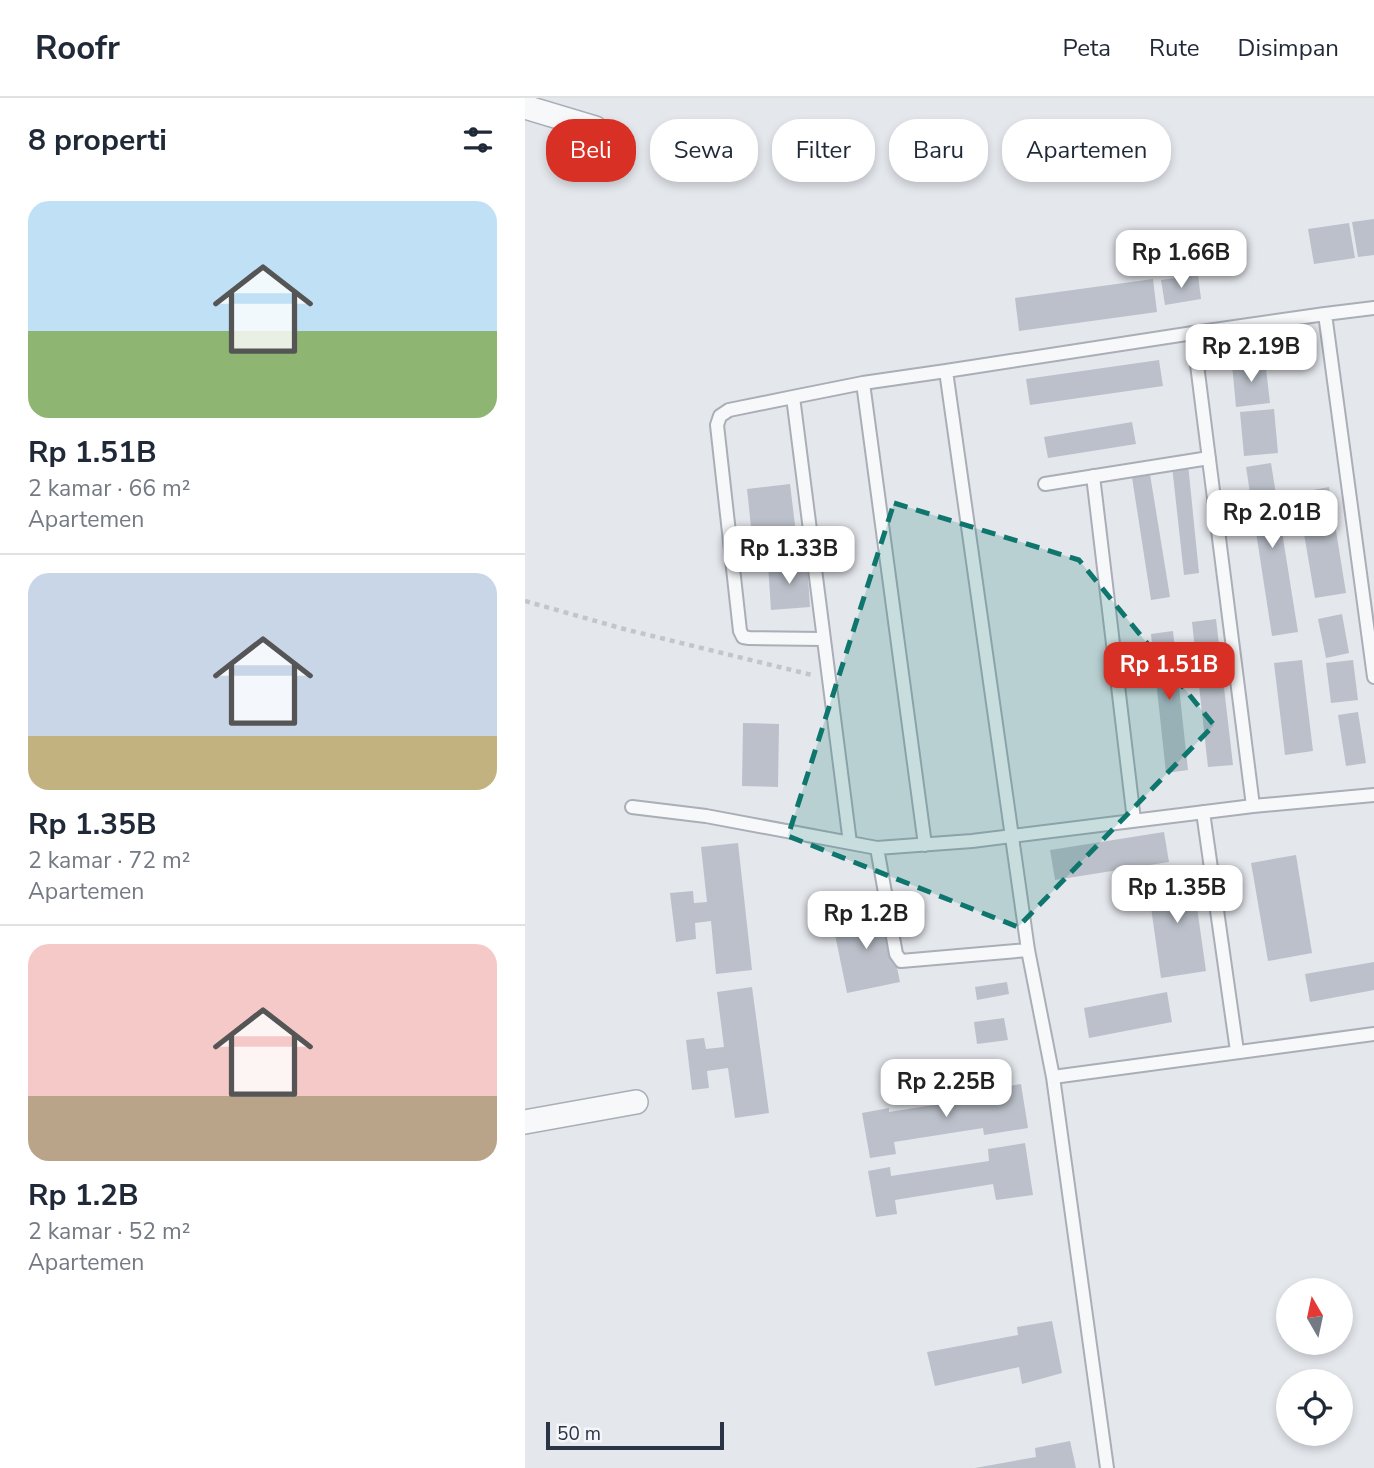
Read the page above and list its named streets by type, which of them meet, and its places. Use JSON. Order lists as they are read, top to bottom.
{
  "scale_bar": "50 m",
  "north": "top",
  "page": {
    "header": "Roofr",
    "nav": ["Peta", "Rute", "Disimpan"],
    "heading": "8 properti",
    "chip": [
      "Beli",
      "Sewa",
      "Filter",
      "Baru",
      "Apartemen"
    ],
    "list": [
      {
        "name": "Rp 1.51B",
        "note": "2 kamar · 66 m² · Apartemen"
      },
      {
        "name": "Rp 1.35B",
        "note": "2 kamar · 72 m² · Apartemen"
      },
      {
        "name": "Rp 1.2B",
        "note": "2 kamar · 52 m² · Apartemen"
      }
    ],
    "price": [
      "Rp 1.66B",
      "Rp 2.19B",
      "Rp 2.01B",
      "Rp 1.33B",
      "Rp 1.51B",
      "Rp 1.35B",
      "Rp 1.2B",
      "Rp 2.25B"
    ],
    "scale": "50 m"
  }
}
